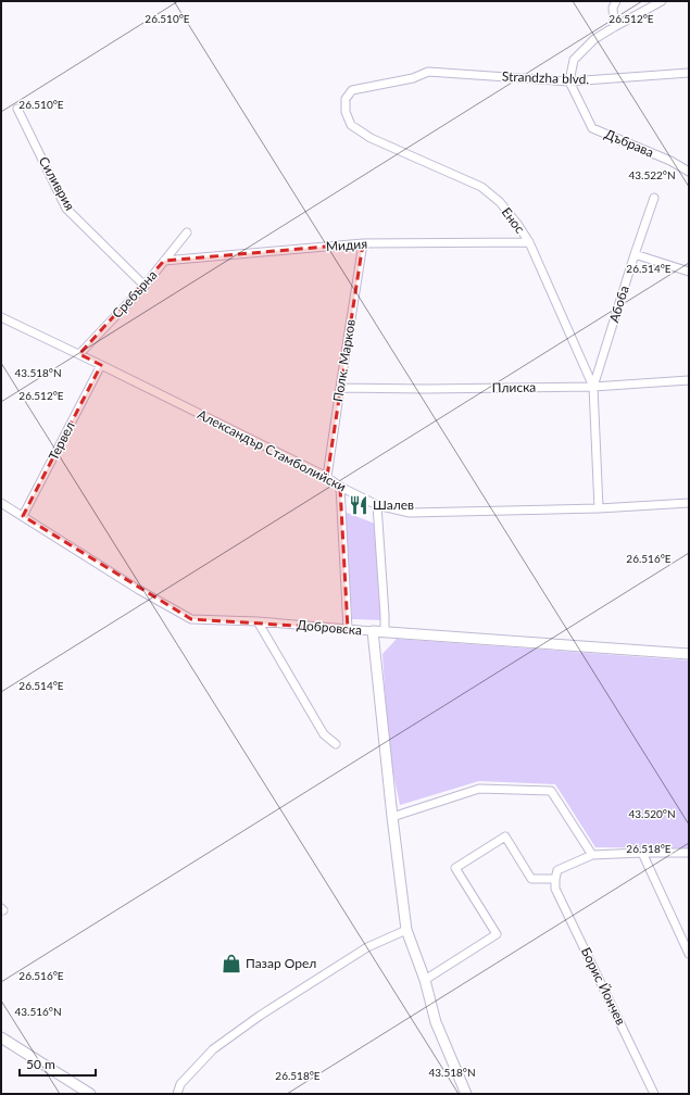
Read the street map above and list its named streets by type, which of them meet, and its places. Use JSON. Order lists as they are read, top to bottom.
{
  "streets": {
    "street": [
      "Strandzha blvd.",
      "Дъбрава",
      "Силиврия",
      "Енос",
      "Мидия",
      "Сребърна",
      "Абоба",
      "Полк. Марков",
      "Плиска",
      "Тервел",
      "Александър Стамболийски",
      "Добровска",
      "Борис Йончев"
    ]
  },
  "crossings": [
    ["Strandzha blvd.", "Дъбрава"],
    ["Strandzha blvd.", "Енос"],
    ["Силиврия", "Сребърна"],
    ["Енос", "Мидия"],
    ["Енос", "Абоба"],
    ["Енос", "Плиска"],
    ["Енос", "Александър Стамболийски"],
    ["Мидия", "Сребърна"],
    ["Мидия", "Полк. Марков"],
    ["Сребърна", "Александър Стамболийски"],
    ["Абоба", "Плиска"],
    ["Полк. Марков", "Плиска"],
    ["Полк. Марков", "Александър Стамболийски"],
    ["Тервел", "Александър Стамболийски"],
    ["Тервел", "Добровска"]
  ],
  "places": {
    "restaurant": ["Шалев"],
    "shop": ["Пазар Орел"]
  },
  "scale_bar": "50 m",
  "coordinates": [
    "26.510°E",
    "26.512°E",
    "43.522°N",
    "26.514°E",
    "43.518°N",
    "26.516°E",
    "43.520°N",
    "26.518°E",
    "43.516°N"
  ]
}
